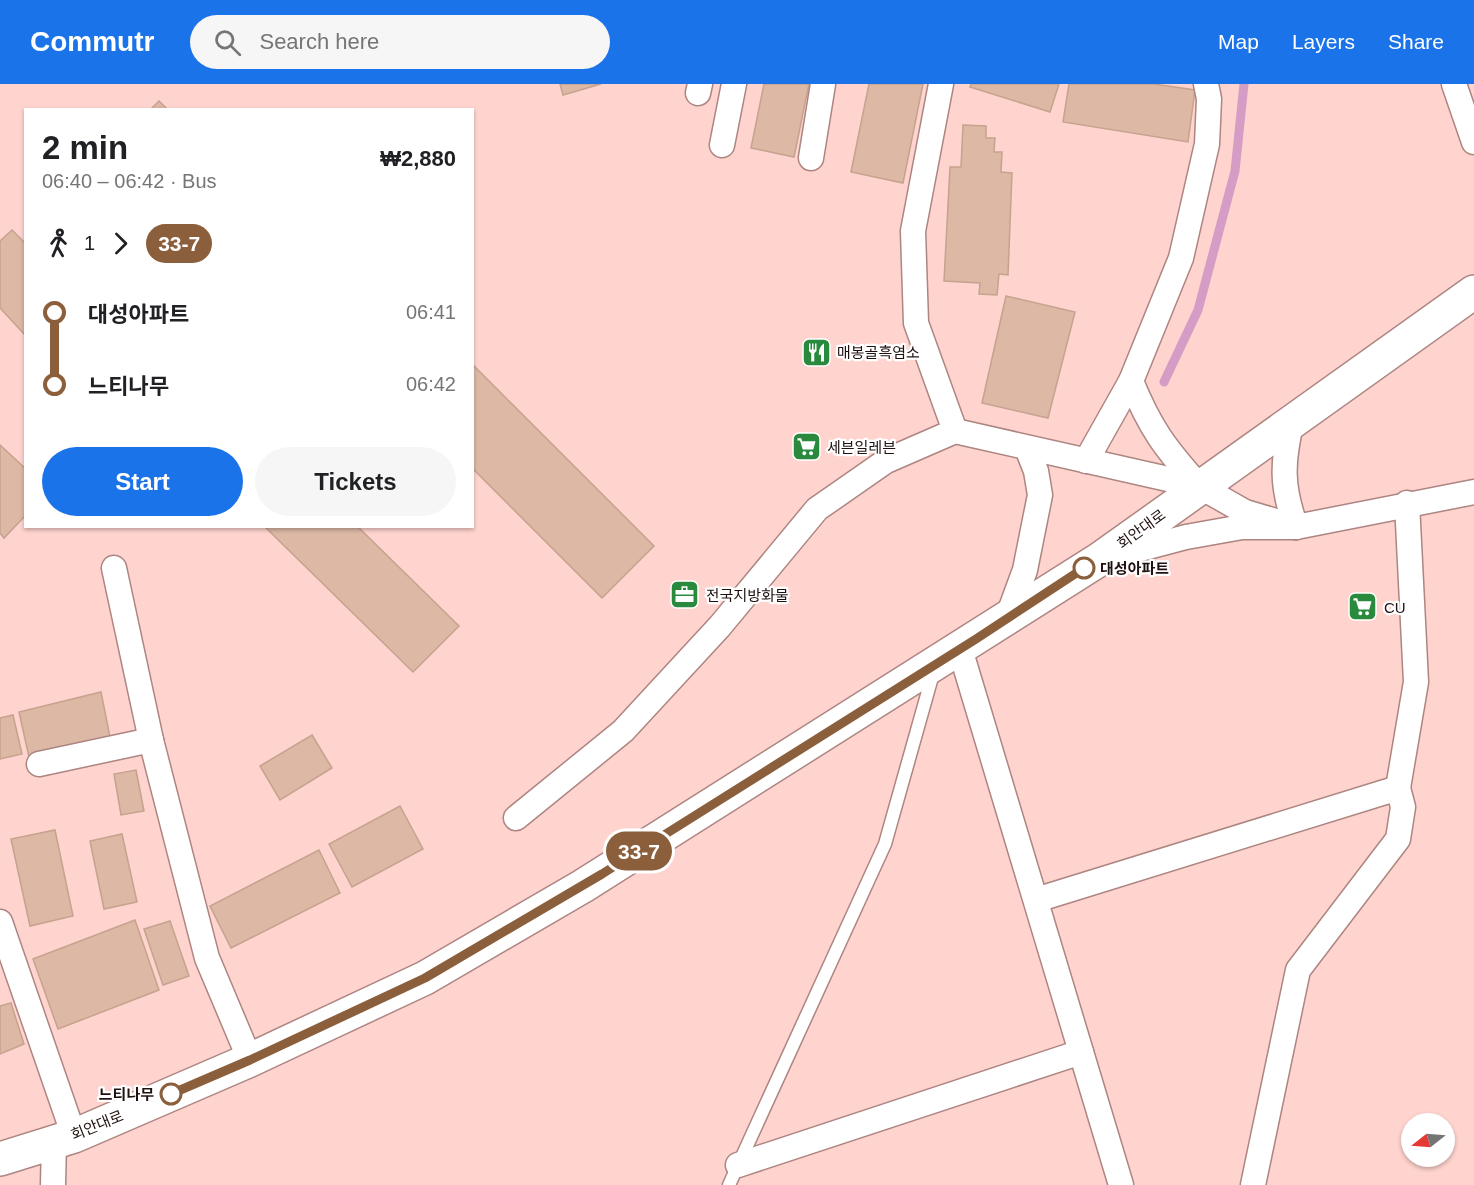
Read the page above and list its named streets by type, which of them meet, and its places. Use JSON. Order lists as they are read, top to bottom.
{
  "streets": {
    "main road": ["회안대로"]
  },
  "places": {
    "restaurant": ["매봉골흑염소"],
    "supermarket": ["세븐일레븐", "CU"],
    "other": ["대성아파트", "느티나무"],
    "office": ["전국지방화물"]
  },
  "lines": ["bus line 33-7"],
  "north": "left",
  "page": {
    "header": "Commutr",
    "search": "Search here",
    "nav": ["Map", "Layers", "Share"],
    "on_map": "33-7",
    "heading": ["2 min", "06:40 – 06:42 · Bus", "₩2,880"],
    "legs": ["1", "33-7"],
    "list": [
      {
        "name": "대성아파트",
        "value": "06:41"
      },
      {
        "name": "느티나무",
        "value": "06:42"
      }
    ],
    "buttons": ["Start", "Tickets"]
  }
}
